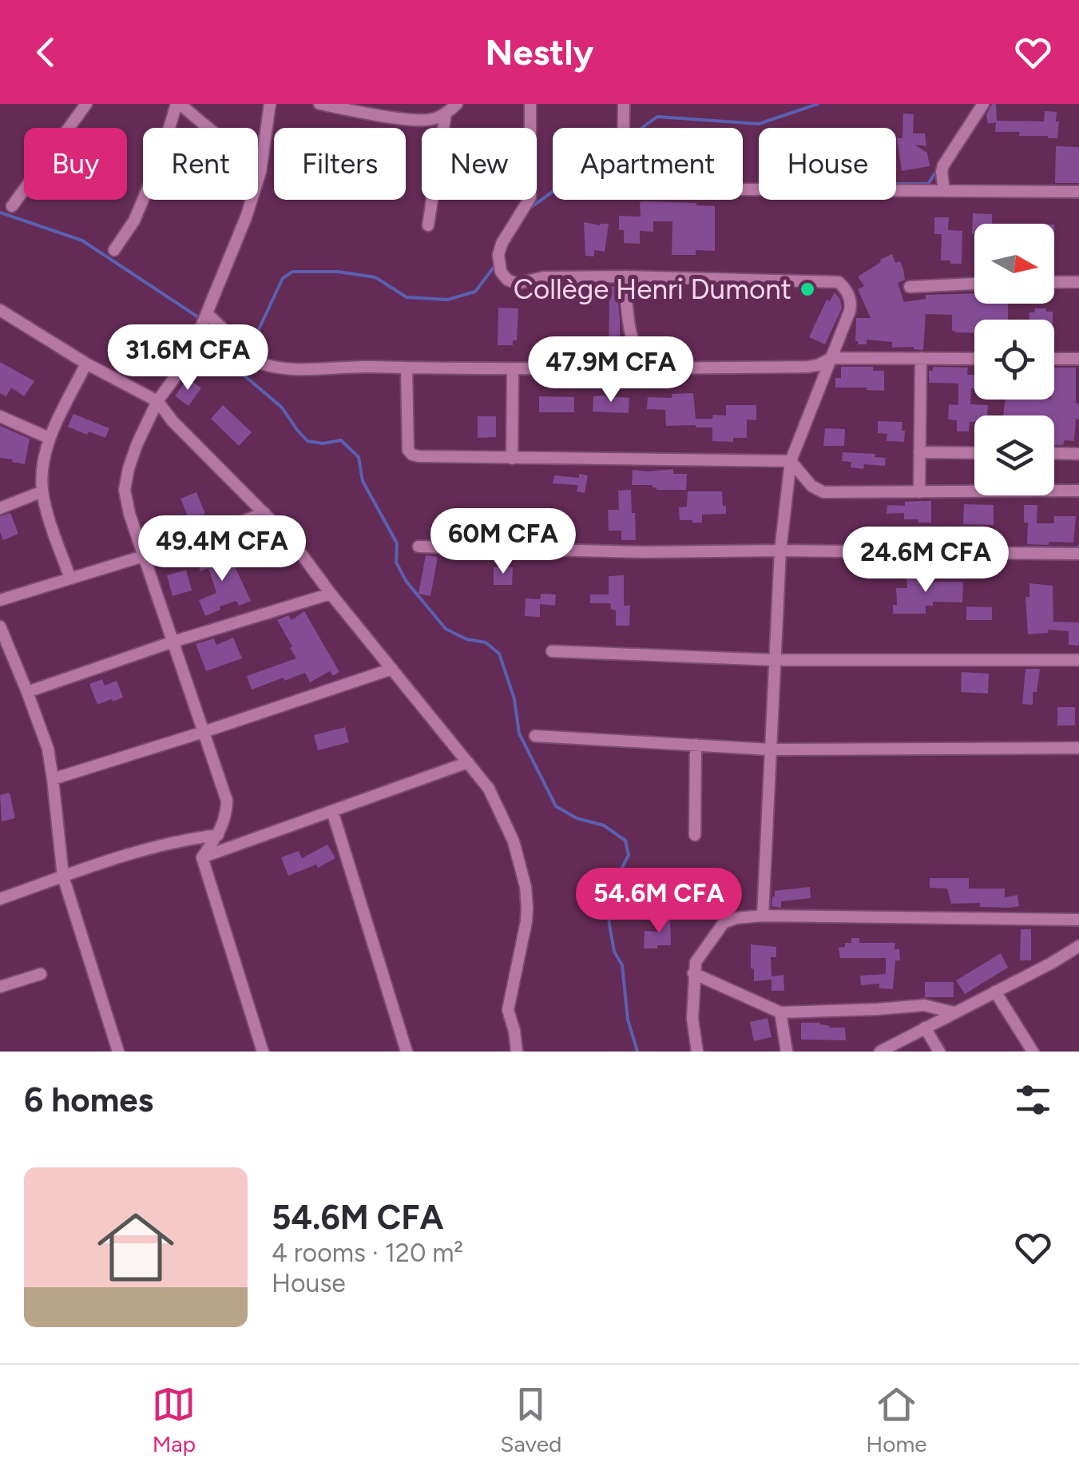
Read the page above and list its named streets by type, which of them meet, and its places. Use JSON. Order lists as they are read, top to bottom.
{
  "places": ["Collège Henri Dumont"],
  "north": "right",
  "page": {
    "header": "Nestly",
    "chip": [
      "Buy",
      "Rent",
      "Filters",
      "New",
      "Apartment",
      "House"
    ],
    "price": [
      "31.6M CFA",
      "47.9M CFA",
      "60M CFA",
      "49.4M CFA",
      "24.6M CFA",
      "54.6M CFA"
    ],
    "heading": "6 homes",
    "list": [
      {
        "name": "54.6M CFA",
        "note": "4 rooms · 120 m² · House"
      }
    ],
    "tabs": ["Map", "Saved", "Home"]
  }
}
